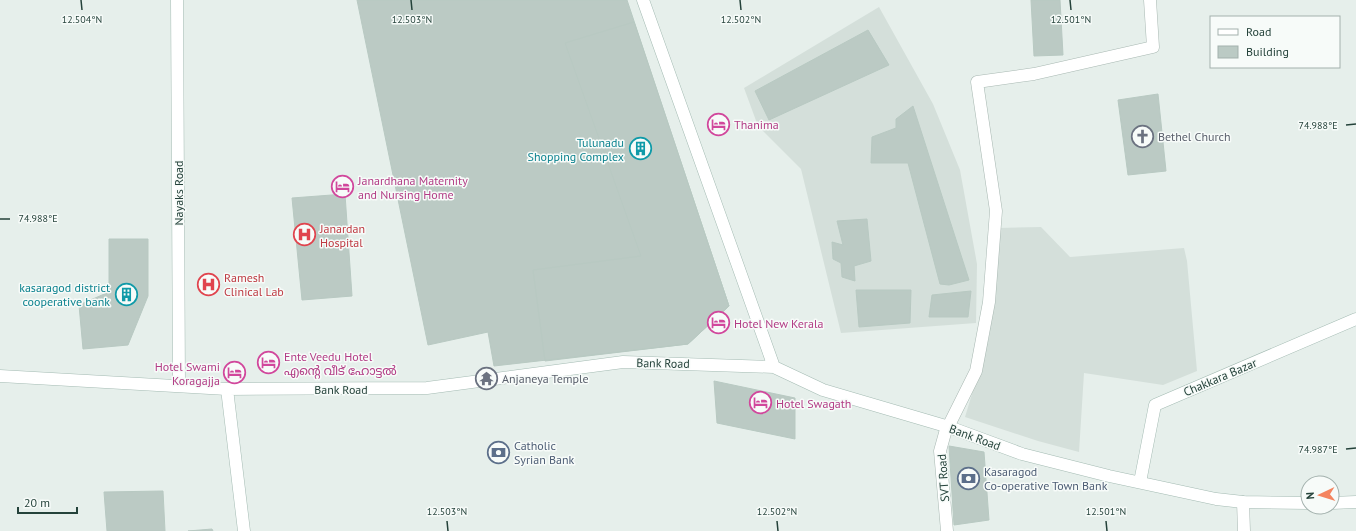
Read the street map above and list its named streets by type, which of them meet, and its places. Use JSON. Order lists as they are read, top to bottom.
{
  "streets": {
    "main road": [
      "Nayaks Road",
      "Bank Road",
      "Chakkara Bazar",
      "SVT Road"
    ]
  },
  "crossings": [
    ["Nayaks Road", "Bank Road"],
    ["Bank Road", "Chakkara Bazar"],
    ["Bank Road", "SVT Road"]
  ],
  "places": {
    "hotel": [
      "Thanima",
      "Janardhana Maternity and Nursing Home",
      "Hotel New Kerala",
      "Ente Veedu Hotel എന്റെ വീട് ഹോട്ടൽ",
      "Hotel Swami Koragajja",
      "Hotel Swagath"
    ],
    "church": ["Bethel Church"],
    "building": ["Tulunadu Shopping Complex", "kasaragod district cooperative bank"],
    "hospital": ["Janardan Hospital", "Ramesh Clinical Lab"],
    "temple": ["Anjaneya Temple"],
    "bank": ["Catholic Syrian Bank", "Kasaragod Co-operative Town Bank"]
  },
  "legend": ["Road", "Building"],
  "scale_bar": "20 m",
  "north": "left",
  "coordinates": [
    "12.502°N",
    "12.501°N",
    "12.504°N",
    "12.503°N",
    "74.988°E",
    "74.987°E"
  ]
}
